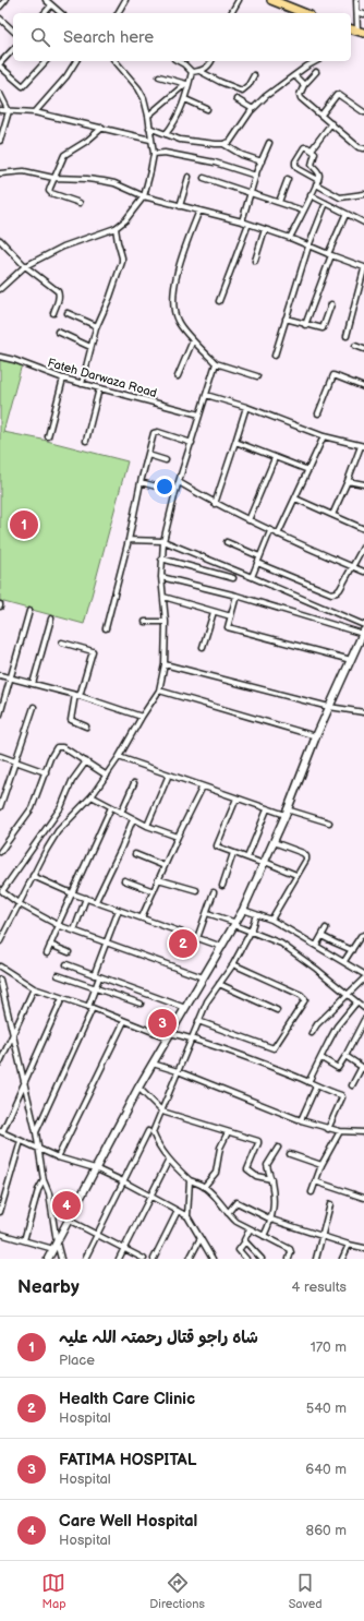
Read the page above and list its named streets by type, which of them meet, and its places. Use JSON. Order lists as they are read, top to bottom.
{
  "streets": {
    "street": ["Fateh Darwaza Road"]
  },
  "page": {
    "search": "Search here",
    "pins": [
      "1",
      "2",
      "3",
      "4"
    ],
    "heading": ["Nearby", "4 results"],
    "list": [
      {
        "mark": "1",
        "name": "شاہ راجو قتال رحمتہ اللہ علیہ",
        "note": "Place",
        "value": "170 m"
      },
      {
        "mark": "2",
        "name": "Health Care Clinic",
        "note": "Hospital",
        "value": "540 m"
      },
      {
        "mark": "3",
        "name": "FATIMA HOSPITAL",
        "note": "Hospital",
        "value": "640 m"
      },
      {
        "mark": "4",
        "name": "Care Well Hospital",
        "note": "Hospital",
        "value": "860 m"
      }
    ],
    "nav": ["Map", "Directions", "Saved"]
  }
}
